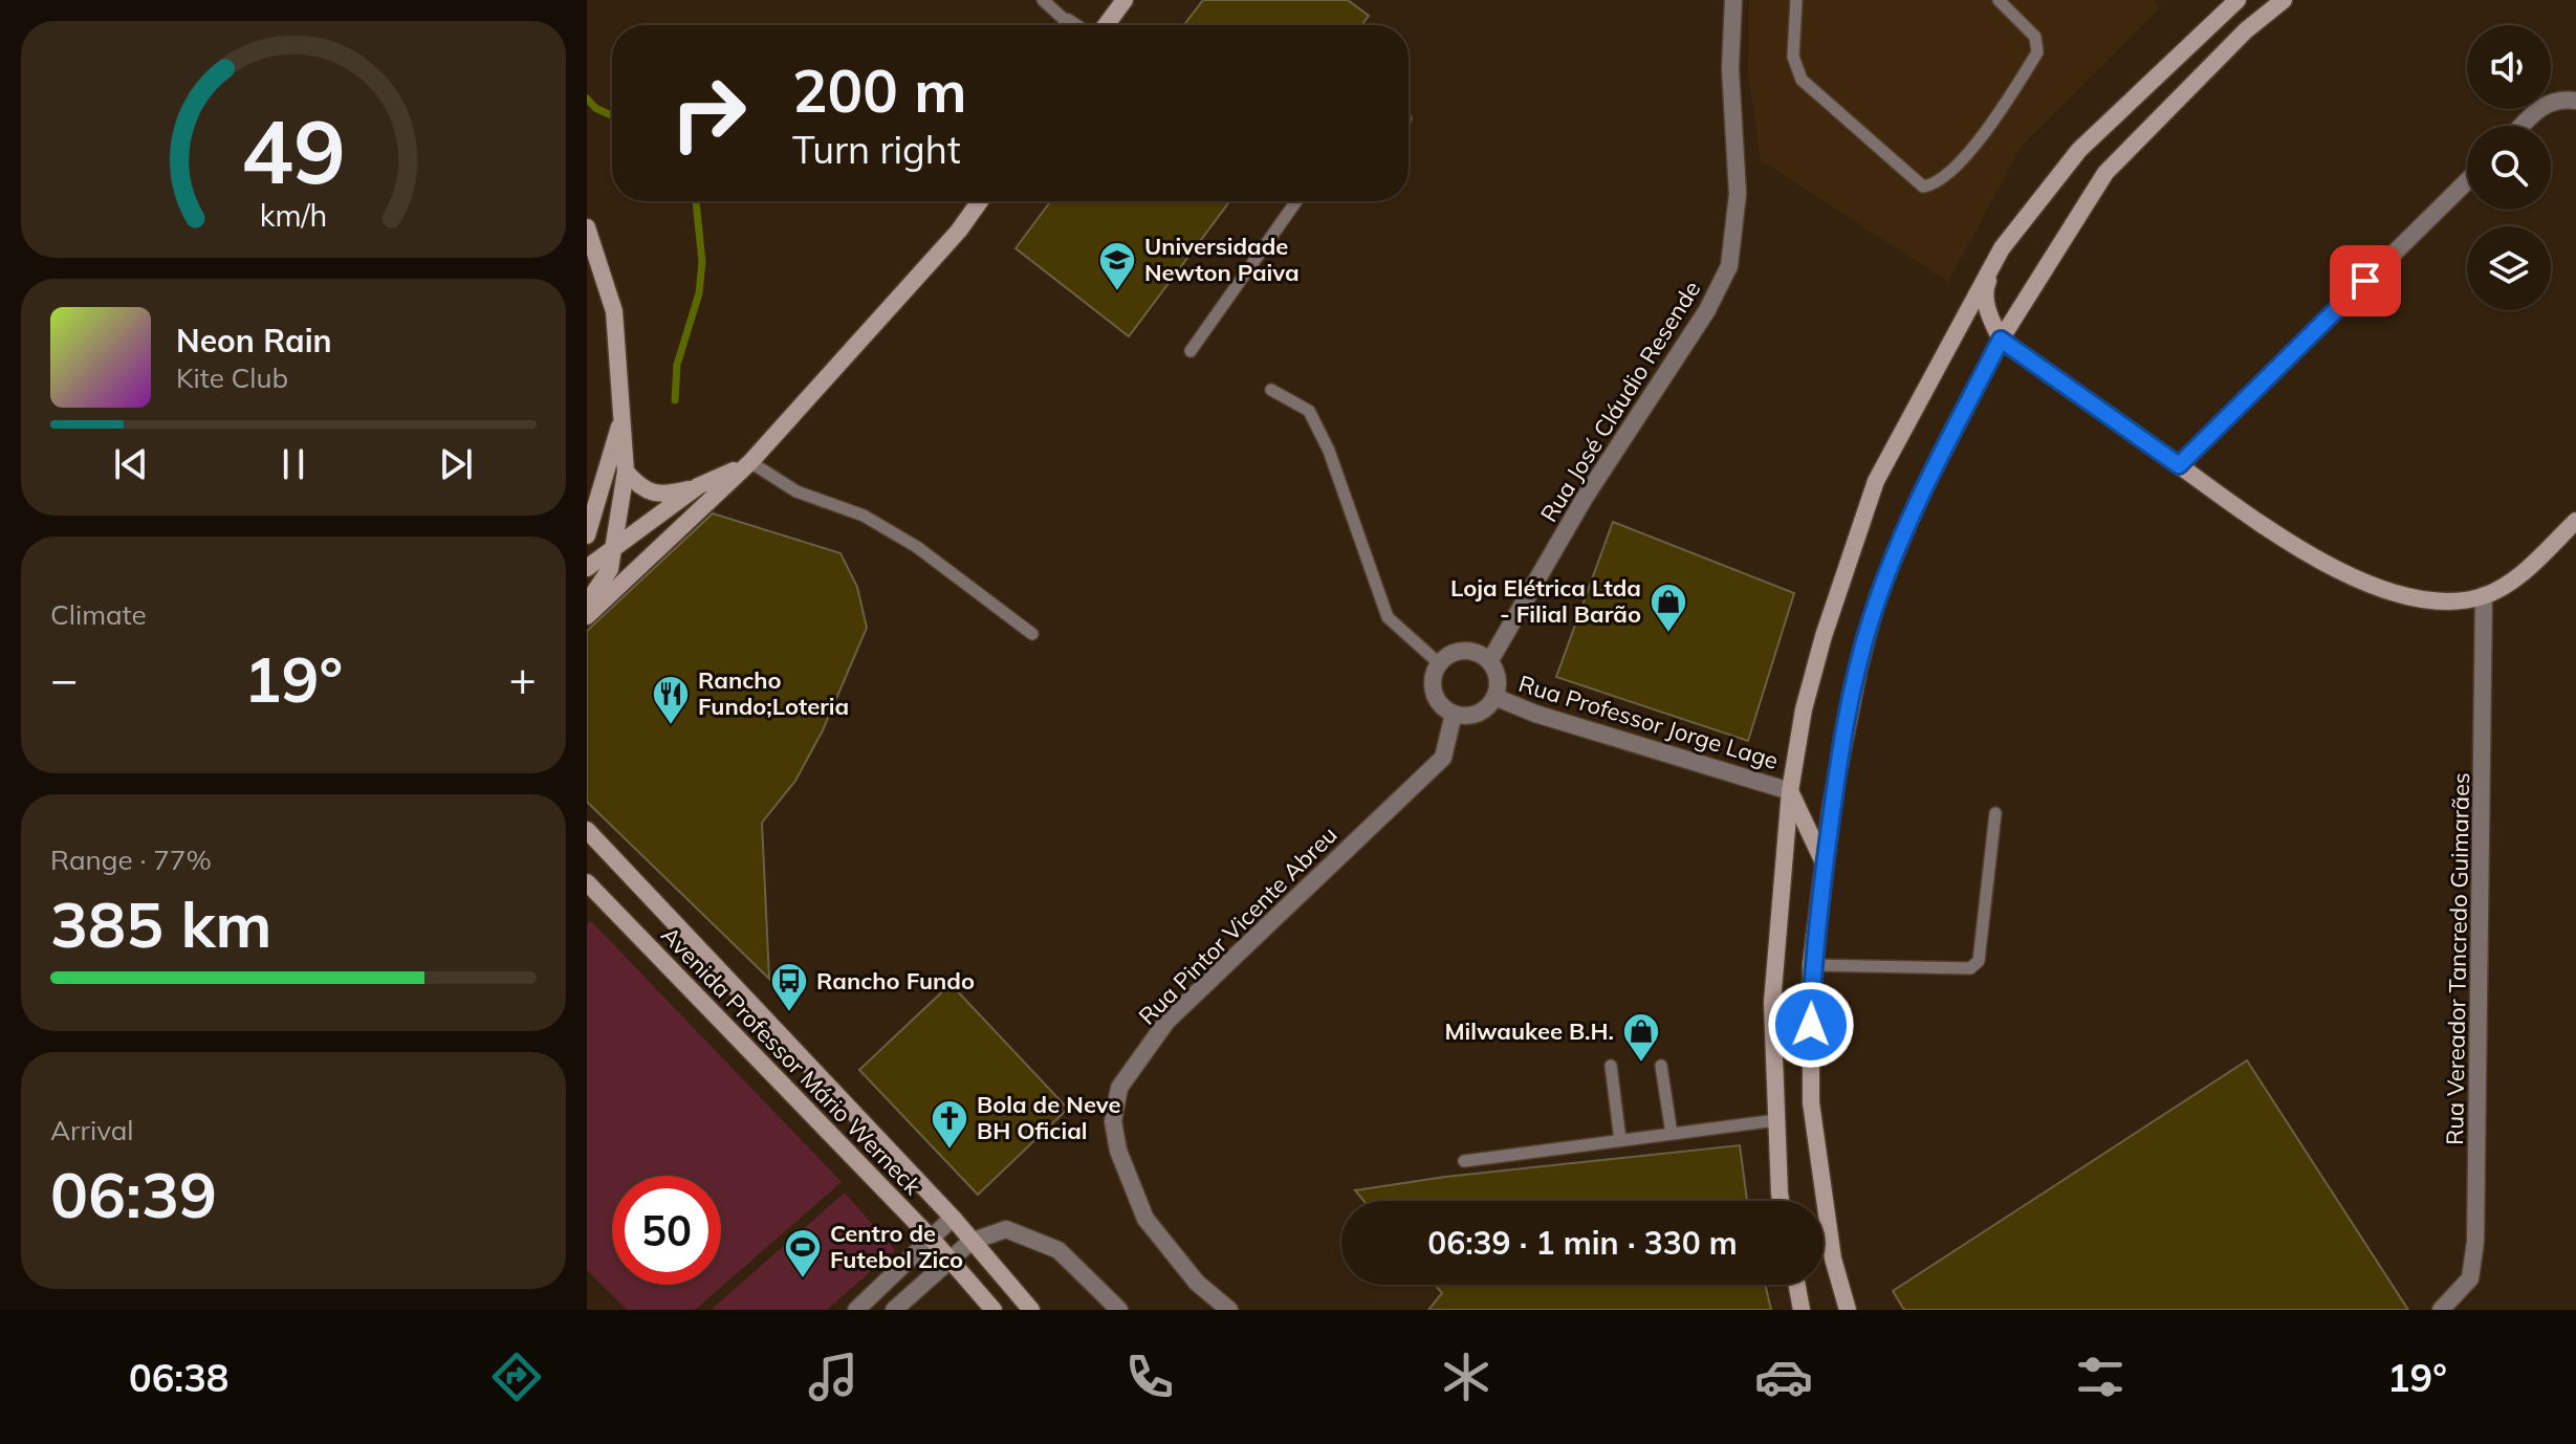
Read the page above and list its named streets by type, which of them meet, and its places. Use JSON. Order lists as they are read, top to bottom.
{
  "streets": {
    "main road": ["Avenida Professor Mário Werneck"],
    "street": [
      "Rua José Cláudio Resende",
      "Rua Professor Jorge Lage",
      "Rua Pintor Vicente Abreu",
      "Rua Vereador Tancredo Guimarães"
    ]
  },
  "crossings": [
    ["Rua José Cláudio Resende", "Rua Professor Jorge Lage"],
    ["Rua José Cláudio Resende", "Rua Pintor Vicente Abreu"],
    ["Rua Professor Jorge Lage", "Rua Pintor Vicente Abreu"]
  ],
  "places": {
    "school or university": ["Universidade Newton Paiva"],
    "shop": ["Loja Elétrica Ltda - Filial Barão", "Milwaukee B.H."],
    "restaurant": ["Rancho Fundo;Loteria"],
    "bus stop": ["Rancho Fundo"],
    "church": ["Bola de Neve BH Oficial"],
    "sports": ["Centro de Futebol Zico"]
  },
  "page": {
    "turn": ["200 m", "Turn right"],
    "song": ["Neon Rain", "Kite Club"],
    "tile": [
      "Climate",
      ["Range · 77%", "385 km"],
      ["Arrival", "06:39"]
    ],
    "heat": ["−", "19°", "+"],
    "limit": "50",
    "trip": "06:39 · 1 min · 330 m",
    "tabs": ["06:38", "19°"],
    "gauge": ["49", "km/h"]
  }
}
